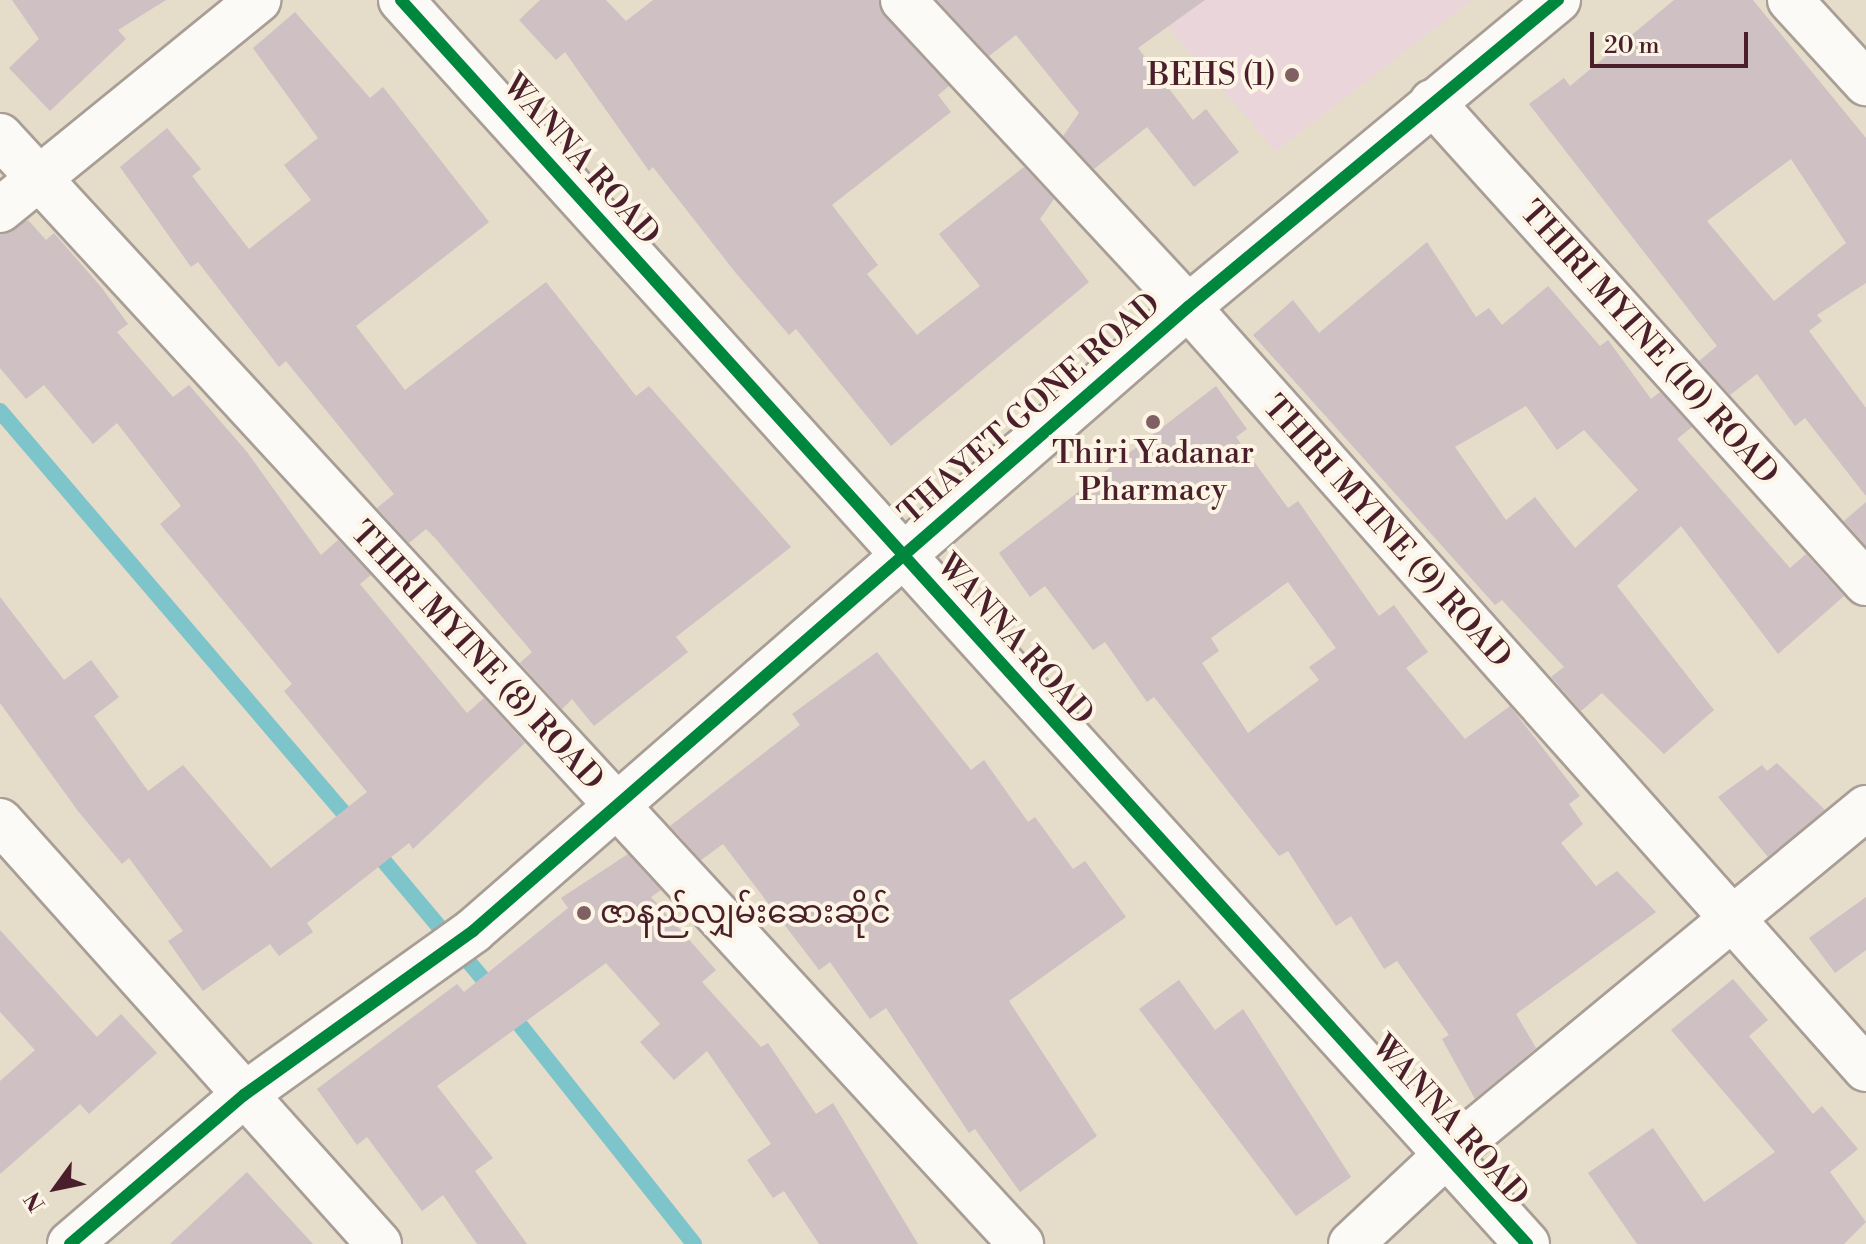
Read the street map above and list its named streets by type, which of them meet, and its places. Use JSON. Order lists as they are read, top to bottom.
{
  "streets": {
    "street": [
      "WANNA ROAD",
      "THIRI MYINE (10) ROAD",
      "THAYET GONE ROAD",
      "THIRI MYINE (9) ROAD",
      "THIRI MYINE (8) ROAD"
    ]
  },
  "crossings": [
    ["WANNA ROAD", "THAYET GONE ROAD"],
    ["THIRI MYINE (10) ROAD", "THAYET GONE ROAD"],
    ["THAYET GONE ROAD", "THIRI MYINE (9) ROAD"],
    ["THAYET GONE ROAD", "THIRI MYINE (8) ROAD"]
  ],
  "places": ["BEHS (1)", "Thiri Yadanar Pharmacy", "ဇာနည်လျှမ်းဆေးဆိုင်"],
  "scale_bar": "20 m",
  "north": "bottom left"
}
